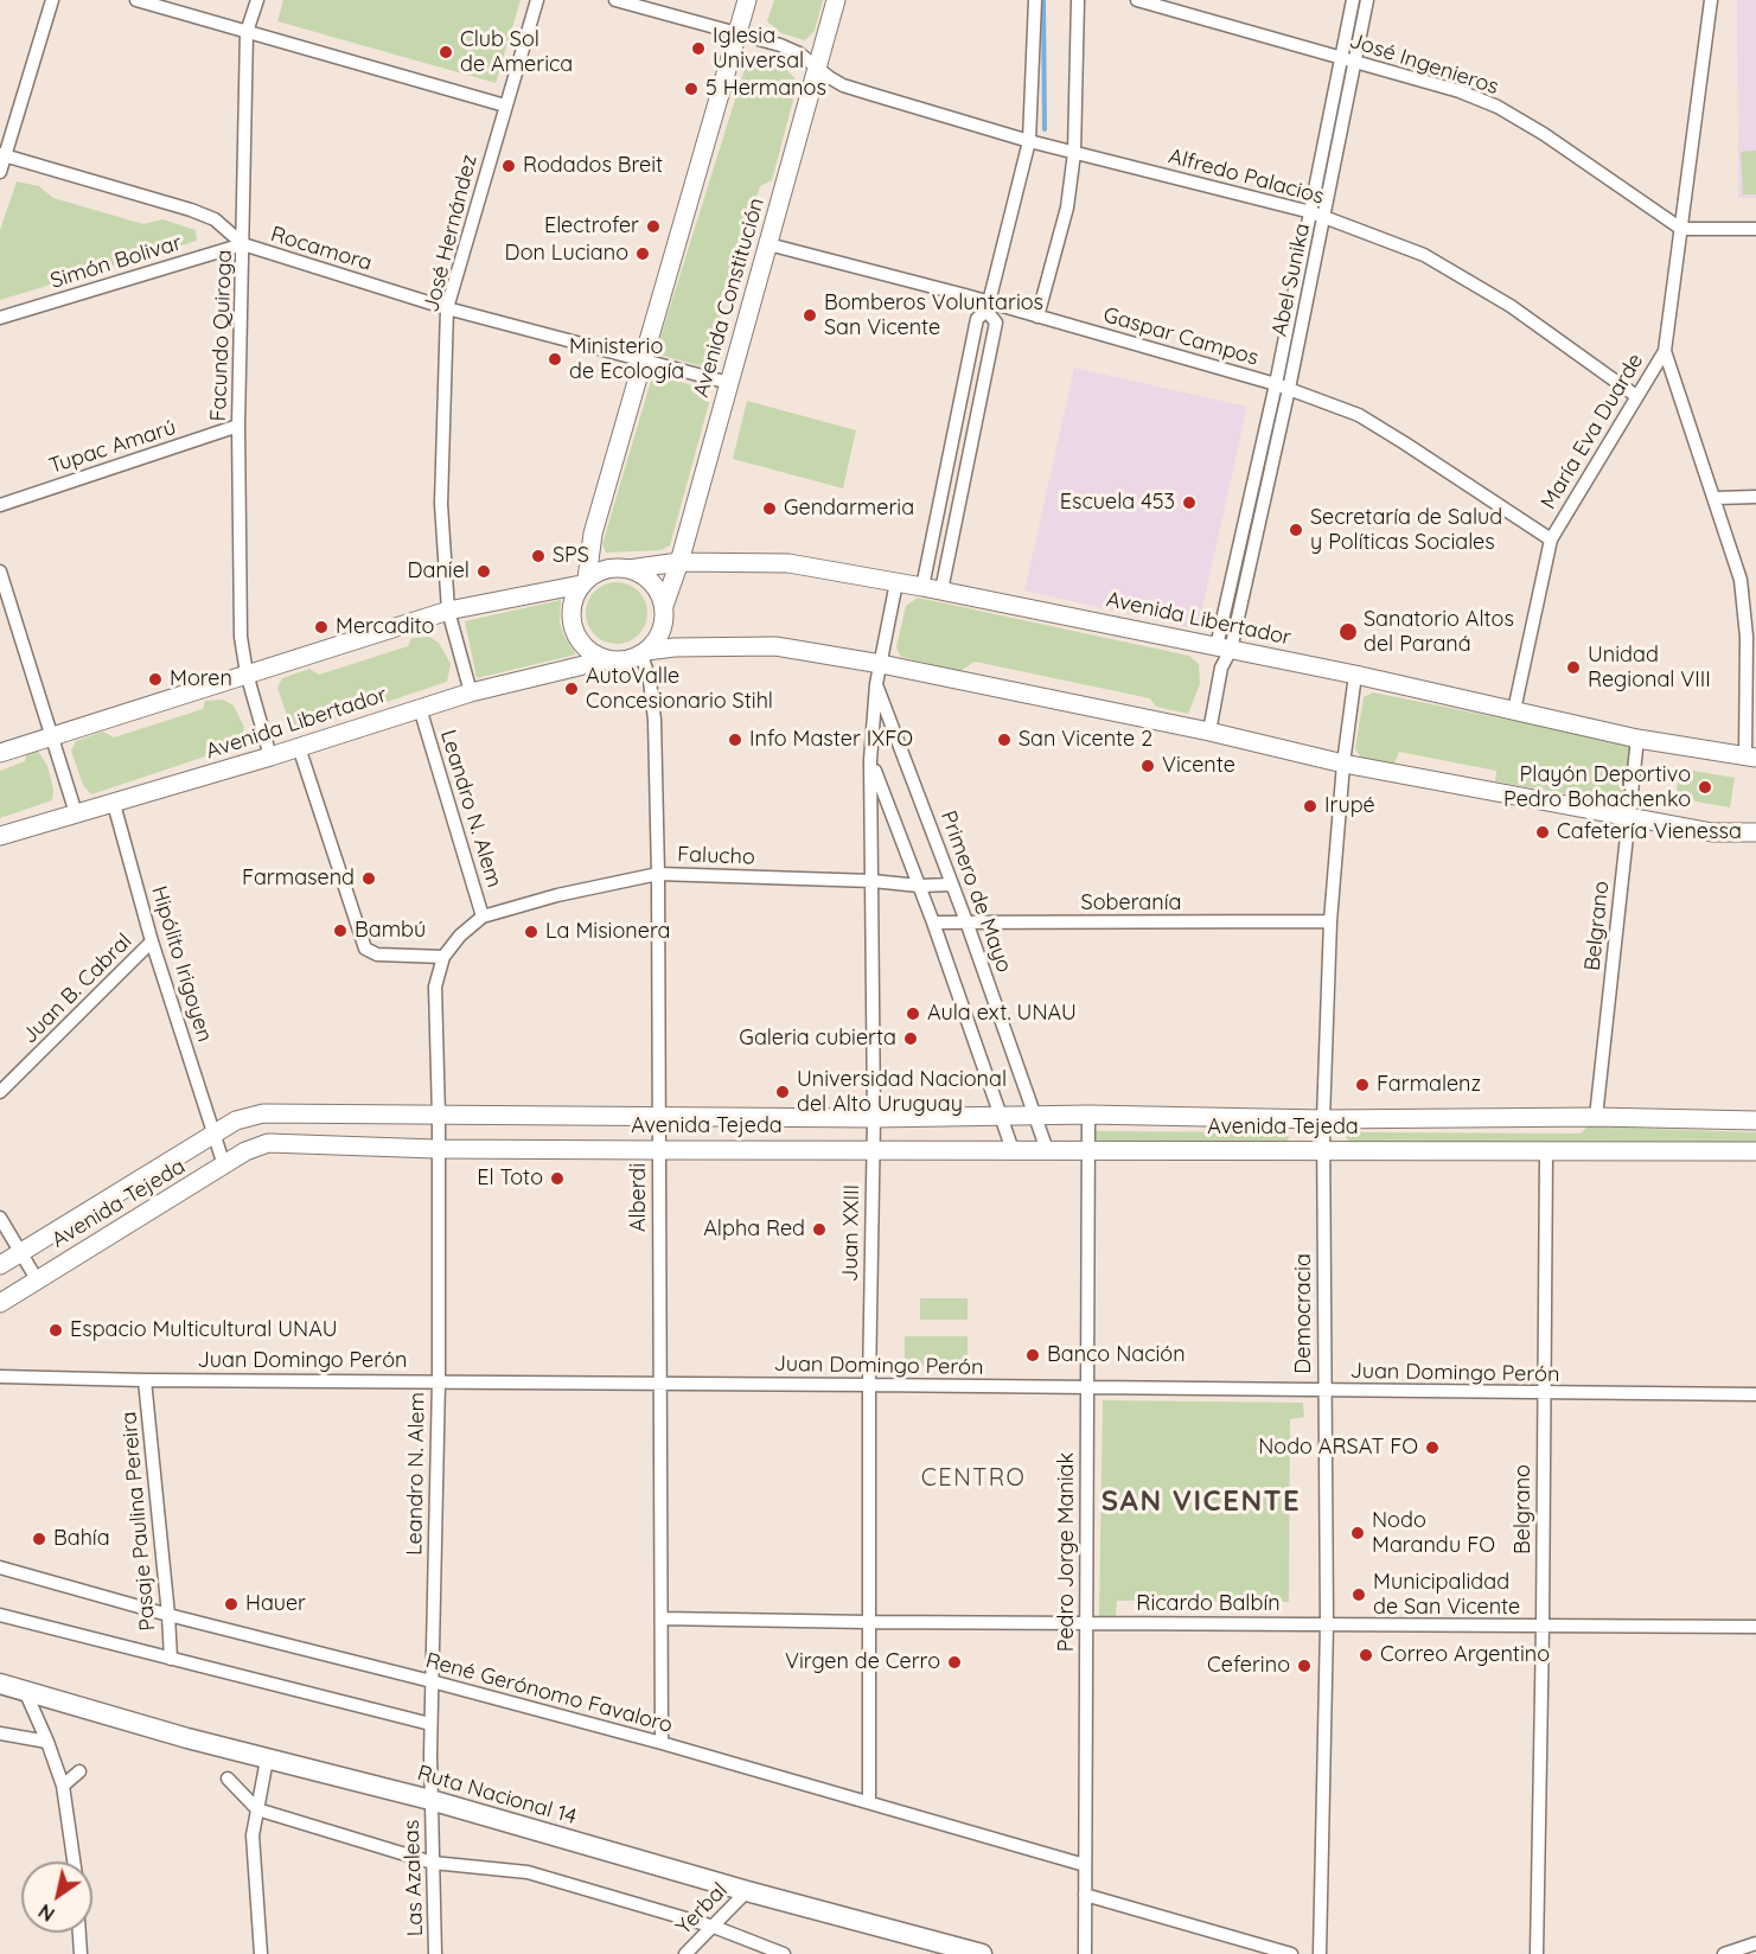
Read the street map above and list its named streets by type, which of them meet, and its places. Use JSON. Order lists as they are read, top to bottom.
{
  "streets": {
    "highway": ["Ruta Nacional 14"],
    "main road": ["Avenida Constitución", "Avenida Libertador", "Avenida Tejeda"],
    "street": [
      "José Ingenieros",
      "Alfredo Palacios",
      "José Hernández",
      "Rocamora",
      "Simón Bolivar",
      "Abel Sunika",
      "Facundo Quiroga",
      "Gaspar Campos",
      "María Eva Duarde",
      "Tupac Amarú",
      "Leandro N. Alem",
      "Falucho",
      "Primero de Mayo",
      "Soberanía",
      "Belgrano",
      "Hipólito Irigoyen",
      "Juan B. Cabral",
      "Alberdi",
      "Juan XXIII",
      "Democracia",
      "Juan Domingo Perón",
      "Pasaje Paulina Pereira",
      "Pedro Jorge Maniak",
      "Ricardo Balbín",
      "René Gerónomo Favaloro",
      "Las Azaleas",
      "Yerbal"
    ]
  },
  "crossings": [
    ["José Ingenieros", "Abel Sunika"],
    ["José Ingenieros", "María Eva Duarde"],
    ["Alfredo Palacios", "Abel Sunika"],
    ["Alfredo Palacios", "Avenida Constitución"],
    ["Alfredo Palacios", "María Eva Duarde"],
    ["José Hernández", "Rocamora"],
    ["José Hernández", "Avenida Libertador"],
    ["Rocamora", "Simón Bolivar"],
    ["Rocamora", "Avenida Constitución"],
    ["Rocamora", "Facundo Quiroga"],
    ["Simón Bolivar", "Facundo Quiroga"],
    ["Abel Sunika", "Gaspar Campos"],
    ["Abel Sunika", "Avenida Libertador"],
    ["Avenida Constitución", "Gaspar Campos"],
    ["Avenida Constitución", "Avenida Libertador"],
    ["Avenida Constitución", "Alberdi"],
    ["Facundo Quiroga", "Tupac Amarú"],
    ["Facundo Quiroga", "Avenida Libertador"],
    ["Gaspar Campos", "María Eva Duarde"],
    ["María Eva Duarde", "Avenida Libertador"],
    ["Avenida Libertador", "Leandro N. Alem"],
    ["Avenida Libertador", "Belgrano"],
    ["Avenida Libertador", "Hipólito Irigoyen"],
    ["Avenida Libertador", "Alberdi"],
    ["Avenida Libertador", "Juan XXIII"],
    ["Avenida Libertador", "Democracia"],
    ["Leandro N. Alem", "Falucho"],
    ["Leandro N. Alem", "Avenida Tejeda"],
    ["Leandro N. Alem", "Juan Domingo Perón"],
    ["Leandro N. Alem", "René Gerónomo Favaloro"],
    ["Leandro N. Alem", "Ruta Nacional 14"],
    ["Leandro N. Alem", "Las Azaleas"],
    ["Falucho", "Primero de Mayo"],
    ["Falucho", "Alberdi"],
    ["Falucho", "Juan XXIII"],
    ["Primero de Mayo", "Soberanía"],
    ["Primero de Mayo", "Avenida Tejeda"],
    ["Primero de Mayo", "Juan XXIII"],
    ["Soberanía", "Democracia"],
    ["Belgrano", "Avenida Tejeda"],
    ["Belgrano", "Juan Domingo Perón"],
    ["Belgrano", "Ricardo Balbín"],
    ["Hipólito Irigoyen", "Juan B. Cabral"],
    ["Hipólito Irigoyen", "Avenida Tejeda"],
    ["Avenida Tejeda", "Alberdi"],
    ["Avenida Tejeda", "Juan XXIII"],
    ["Avenida Tejeda", "Democracia"],
    ["Avenida Tejeda", "Pedro Jorge Maniak"],
    ["Alberdi", "Juan Domingo Perón"],
    ["Alberdi", "Ricardo Balbín"],
    ["Alberdi", "René Gerónomo Favaloro"],
    ["Juan XXIII", "Juan Domingo Perón"],
    ["Juan XXIII", "Ricardo Balbín"],
    ["Juan XXIII", "René Gerónomo Favaloro"],
    ["Democracia", "Juan Domingo Perón"],
    ["Democracia", "Ricardo Balbín"],
    ["Juan Domingo Perón", "Pasaje Paulina Pereira"],
    ["Juan Domingo Perón", "Pedro Jorge Maniak"],
    ["Pasaje Paulina Pereira", "René Gerónomo Favaloro"],
    ["Pedro Jorge Maniak", "Ricardo Balbín"],
    ["Pedro Jorge Maniak", "René Gerónomo Favaloro"],
    ["Ruta Nacional 14", "Las Azaleas"],
    ["Ruta Nacional 14", "Yerbal"]
  ],
  "districts": ["CENTRO", "SAN VICENTE"],
  "places": [
    "Iglesia Universal",
    "Club Sol de America",
    "5 Hermanos",
    "Rodados Breit",
    "Electrofer",
    "Don Luciano",
    "Bomberos Voluntarios San Vicente",
    "Ministerio de Ecología",
    "Escuela 453",
    "Gendarmeria",
    "Secretaría de Salud y Políticas Sociales",
    "SPS",
    "Daniel",
    "Mercadito",
    "Sanatorio Altos del Paraná",
    "Unidad Regional VIII",
    "Moren",
    "AutoValle Concesionario Stihl",
    "Info Master IXFO",
    "San Vicente 2",
    "Vicente",
    "Playón Deportivo Pedro Bohachenko",
    "Irupé",
    "Cafetería Vienessa",
    "Farmasend",
    "Bambú",
    "La Misionera",
    "Aula ext. UNAU",
    "Galeria cubierta",
    "Farmalenz",
    "Universidad Nacional del Alto Uruguay",
    "El Toto",
    "Alpha Red",
    "Espacio Multicultural UNAU",
    "Banco Nación",
    "Nodo ARSAT FO",
    "Nodo Marandu FO",
    "Bahía",
    "Municipalidad de San Vicente",
    "Hauer",
    "Correo Argentino",
    "Virgen de Cerro",
    "Ceferino"
  ],
  "north": "bottom left"
}
